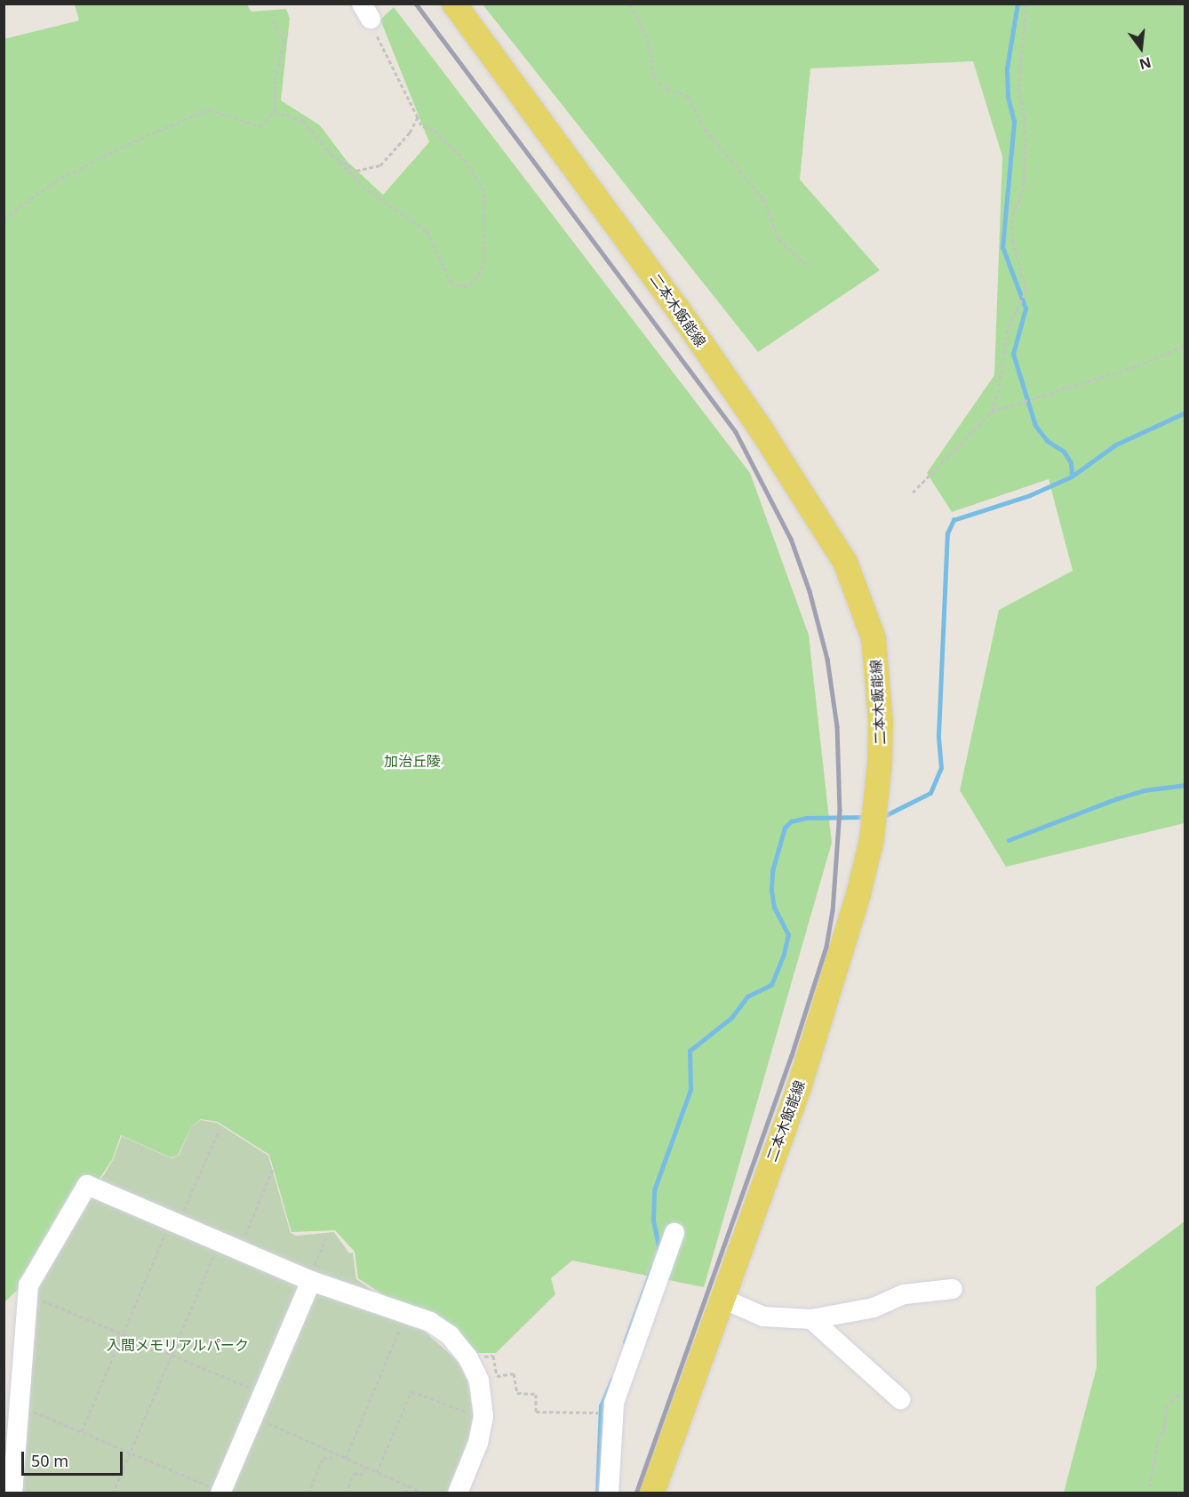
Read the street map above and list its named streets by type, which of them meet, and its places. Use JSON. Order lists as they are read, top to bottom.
{
  "streets": {
    "main road": ["二本木飯能線"]
  },
  "parks": ["加治丘陵", "入間メモリアルパーク"],
  "scale_bar": "50 m",
  "north": "bottom"
}
